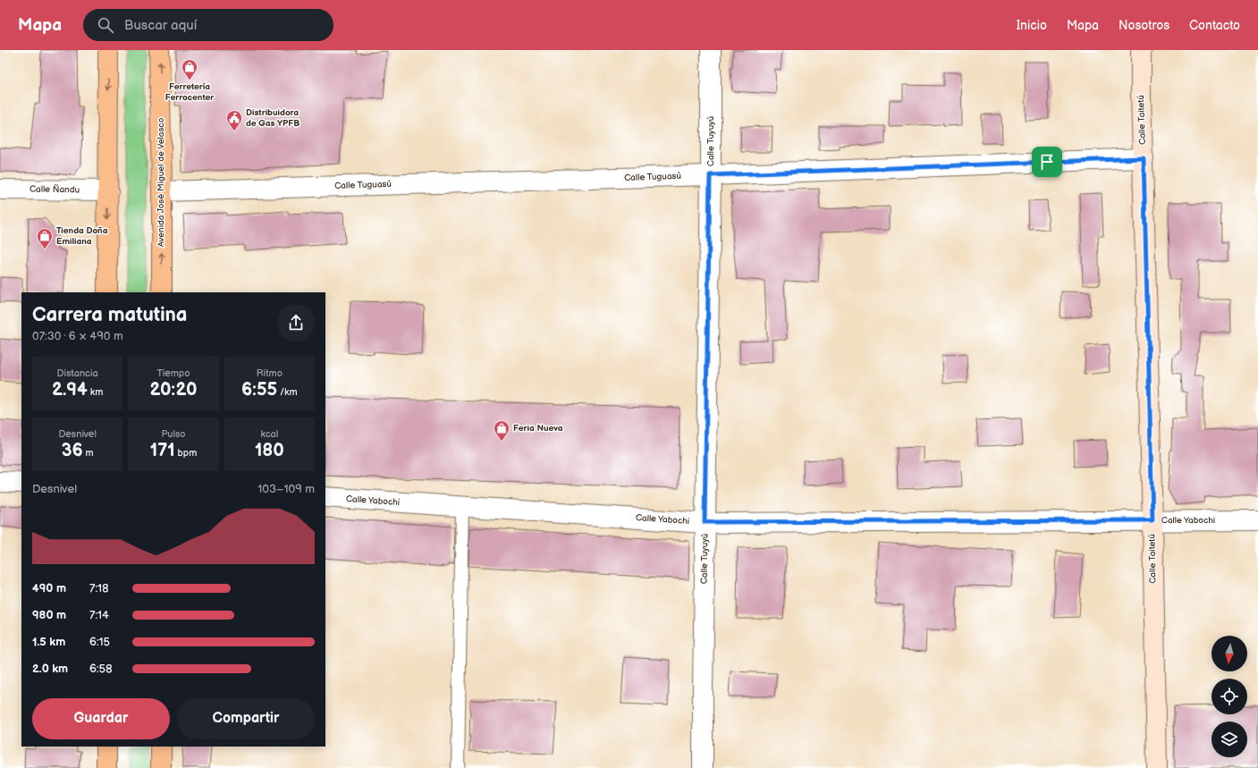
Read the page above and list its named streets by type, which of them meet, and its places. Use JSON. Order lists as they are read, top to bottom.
{
  "streets": {
    "main road": ["Avenida José Miguel de Velasco"],
    "street": [
      "Calle Taitetú",
      "Calle Tuyuyú",
      "Calle Tuguasú",
      "Calle Ñandu",
      "Calle Yabochi"
    ]
  },
  "crossings": [
    ["Calle Taitetú", "Calle Tuguasú"],
    ["Calle Taitetú", "Calle Yabochi"],
    ["Calle Tuyuyú", "Calle Tuguasú"],
    ["Calle Tuyuyú", "Calle Yabochi"],
    ["Calle Tuguasú", "Avenida José Miguel de Velasco"]
  ],
  "places": {
    "shop": ["Ferretería Ferrocenter", "Tienda Doña Emiliana", "Feria Nueva"],
    "public building": ["Distribuidora de Gas YPFB"]
  },
  "north": "bottom",
  "page": {
    "header": "Mapa",
    "search": "Buscar aquí",
    "nav": [
      "Inicio",
      "Mapa",
      "Nosotros",
      "Contacto"
    ],
    "heading": ["Carrera matutina", "07:30 · 6 × 490 m"],
    "stats": [
      ["Distancia", "2.94 km"],
      ["Tiempo", "20:20"],
      ["Ritmo", "6:55 /km"],
      ["Desnivel", "36 m"],
      ["Pulso", "171 bpm"],
      ["kcal", "180"]
    ],
    "chart": ["Desnivel", "103–109 m"],
    "list": [
      {
        "name": "490 m",
        "note": "7:18"
      },
      {
        "name": "980 m",
        "note": "7:14"
      },
      {
        "name": "1.5 km",
        "note": "6:15"
      },
      {
        "name": "2.0 km",
        "note": "6:58"
      }
    ],
    "buttons": ["Guardar", "Compartir"]
  }
}
